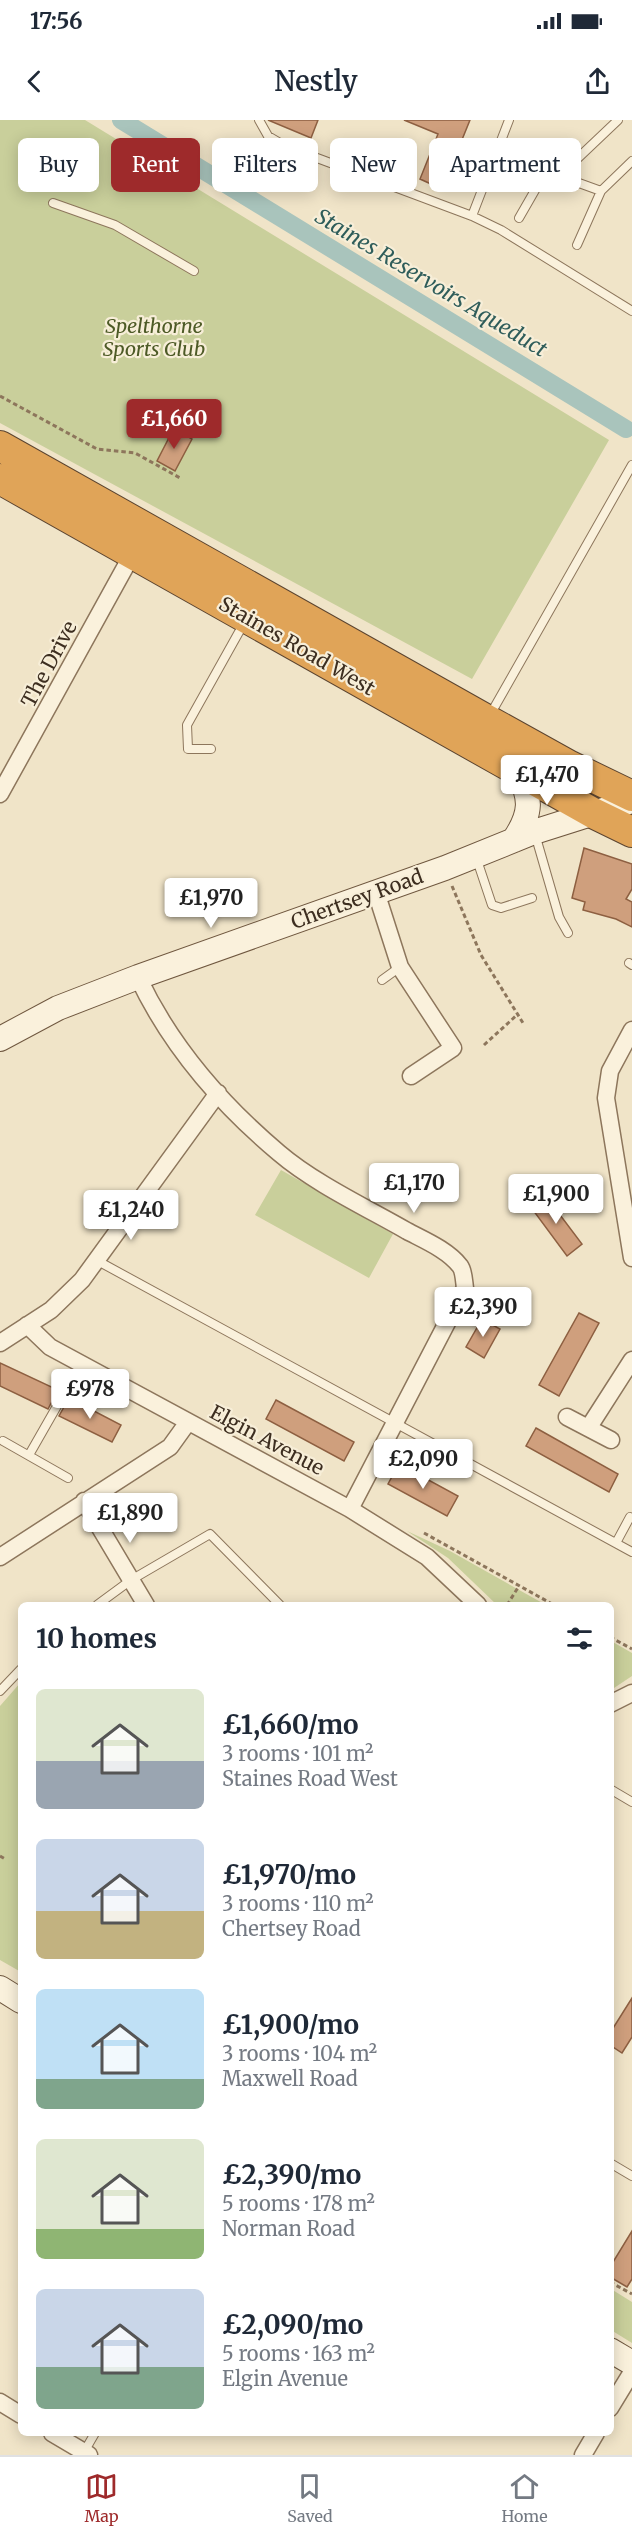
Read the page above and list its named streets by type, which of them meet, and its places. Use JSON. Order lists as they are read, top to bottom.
{
  "streets": {
    "highway": ["Staines Road West"],
    "street": ["The Drive", "Chertsey Road", "Elgin Avenue"]
  },
  "crossings": [
    ["Staines Road West", "The Drive"],
    ["Staines Road West", "Chertsey Road"]
  ],
  "water": ["Staines Reservoirs Aqueduct"],
  "parks": ["Spelthorne Sports Club"],
  "page": {
    "status": "17:56",
    "header": "Nestly",
    "chip": [
      "Buy",
      "Rent",
      "Filters",
      "New",
      "Apartment"
    ],
    "price": [
      "£1,660",
      "£1,470",
      "£1,970",
      "£1,170",
      "£1,900",
      "£1,240",
      "£2,390",
      "£978",
      "£2,090",
      "£1,890"
    ],
    "heading": "10 homes",
    "list": [
      {
        "name": "£1,660/mo",
        "note": "3 rooms · 101 m² · Staines Road West"
      },
      {
        "name": "£1,970/mo",
        "note": "3 rooms · 110 m² · Chertsey Road"
      },
      {
        "name": "£1,900/mo",
        "note": "3 rooms · 104 m² · Maxwell Road"
      },
      {
        "name": "£2,390/mo",
        "note": "5 rooms · 178 m² · Norman Road"
      },
      {
        "name": "£2,090/mo",
        "note": "5 rooms · 163 m² · Elgin Avenue"
      }
    ],
    "tabs": ["Map", "Saved", "Home"]
  }
}
